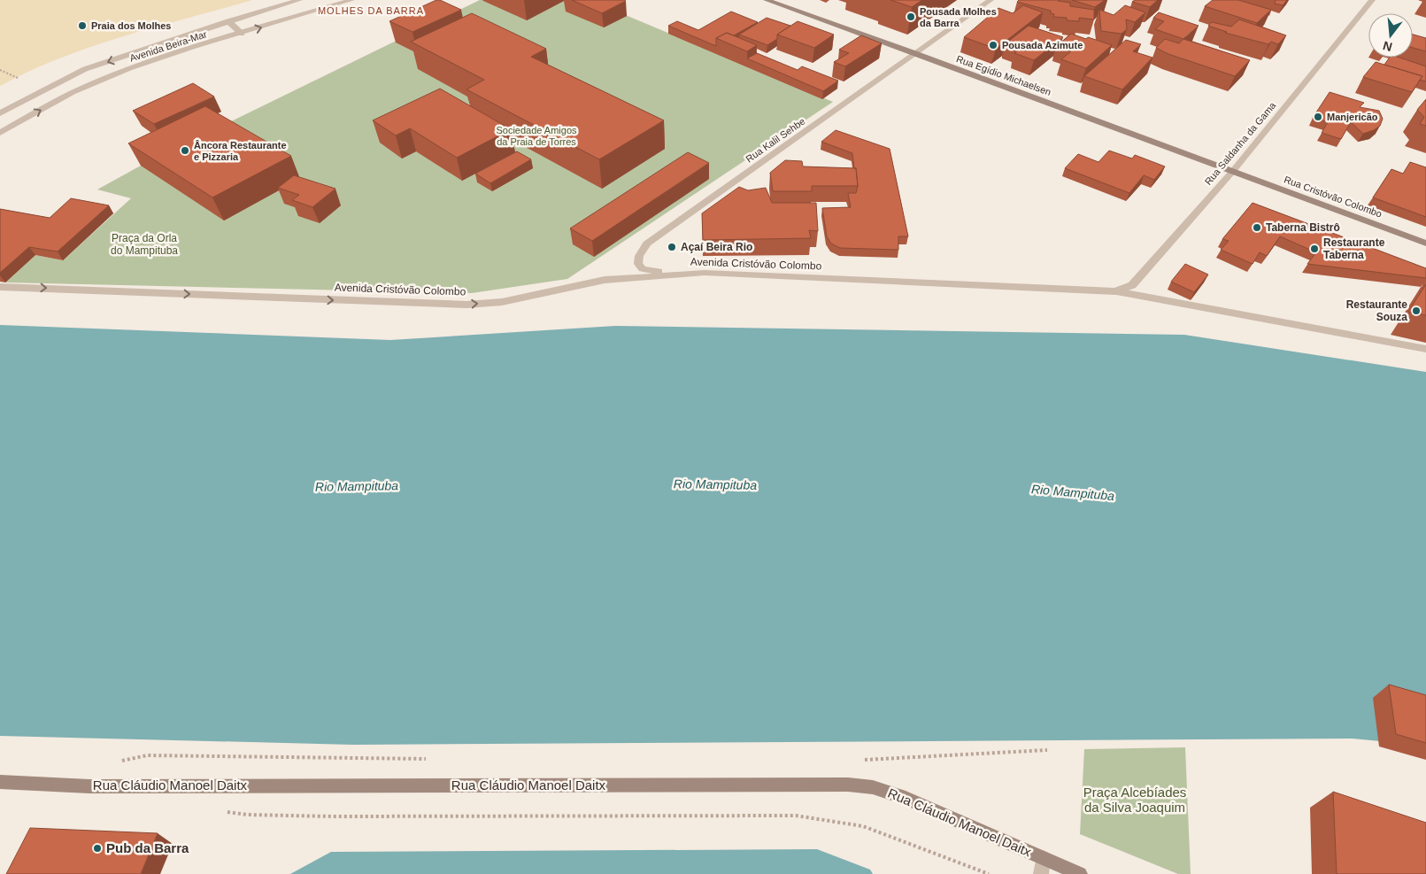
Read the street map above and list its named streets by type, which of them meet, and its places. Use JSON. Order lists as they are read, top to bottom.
{
  "streets": {
    "street": [
      "Avenida Beira-Mar",
      "Rua Egídio Michaelsen",
      "Rua Kalil Sehbe",
      "Rua Saldanha da Gama",
      "Rua Cristóvão Colombo",
      "Avenida Cristóvão Colombo",
      "Rua Cláudio Manoel Daitx"
    ]
  },
  "crossings": [
    ["Rua Egídio Michaelsen", "Rua Kalil Sehbe"],
    ["Rua Egídio Michaelsen", "Rua Saldanha da Gama"],
    ["Rua Egídio Michaelsen", "Rua Cristóvão Colombo"],
    ["Rua Kalil Sehbe", "Avenida Cristóvão Colombo"],
    ["Rua Saldanha da Gama", "Rua Cristóvão Colombo"],
    ["Rua Saldanha da Gama", "Avenida Cristóvão Colombo"]
  ],
  "one_way": ["Avenida Cristóvão Colombo"],
  "districts": ["MOLHES DA BARRA"],
  "water": ["Rio Mampituba"],
  "parks": ["Sociedade Amigos da Praia de Torres", "Praça da Orla do Mampituba", "Praça Alcebíades da Silva Joaquim"],
  "places": [
    "Pousada Molhes da Barra",
    "Praia dos Molhes",
    "Pousada Azimute",
    "Manjericão",
    "Âncora Restaurante e Pizzaria",
    "Taberna Bistrô",
    "Açaí Beira Rio",
    "Restaurante Taberna",
    "Restaurante Souza",
    "Pub da Barra"
  ],
  "north": "bottom"
}
